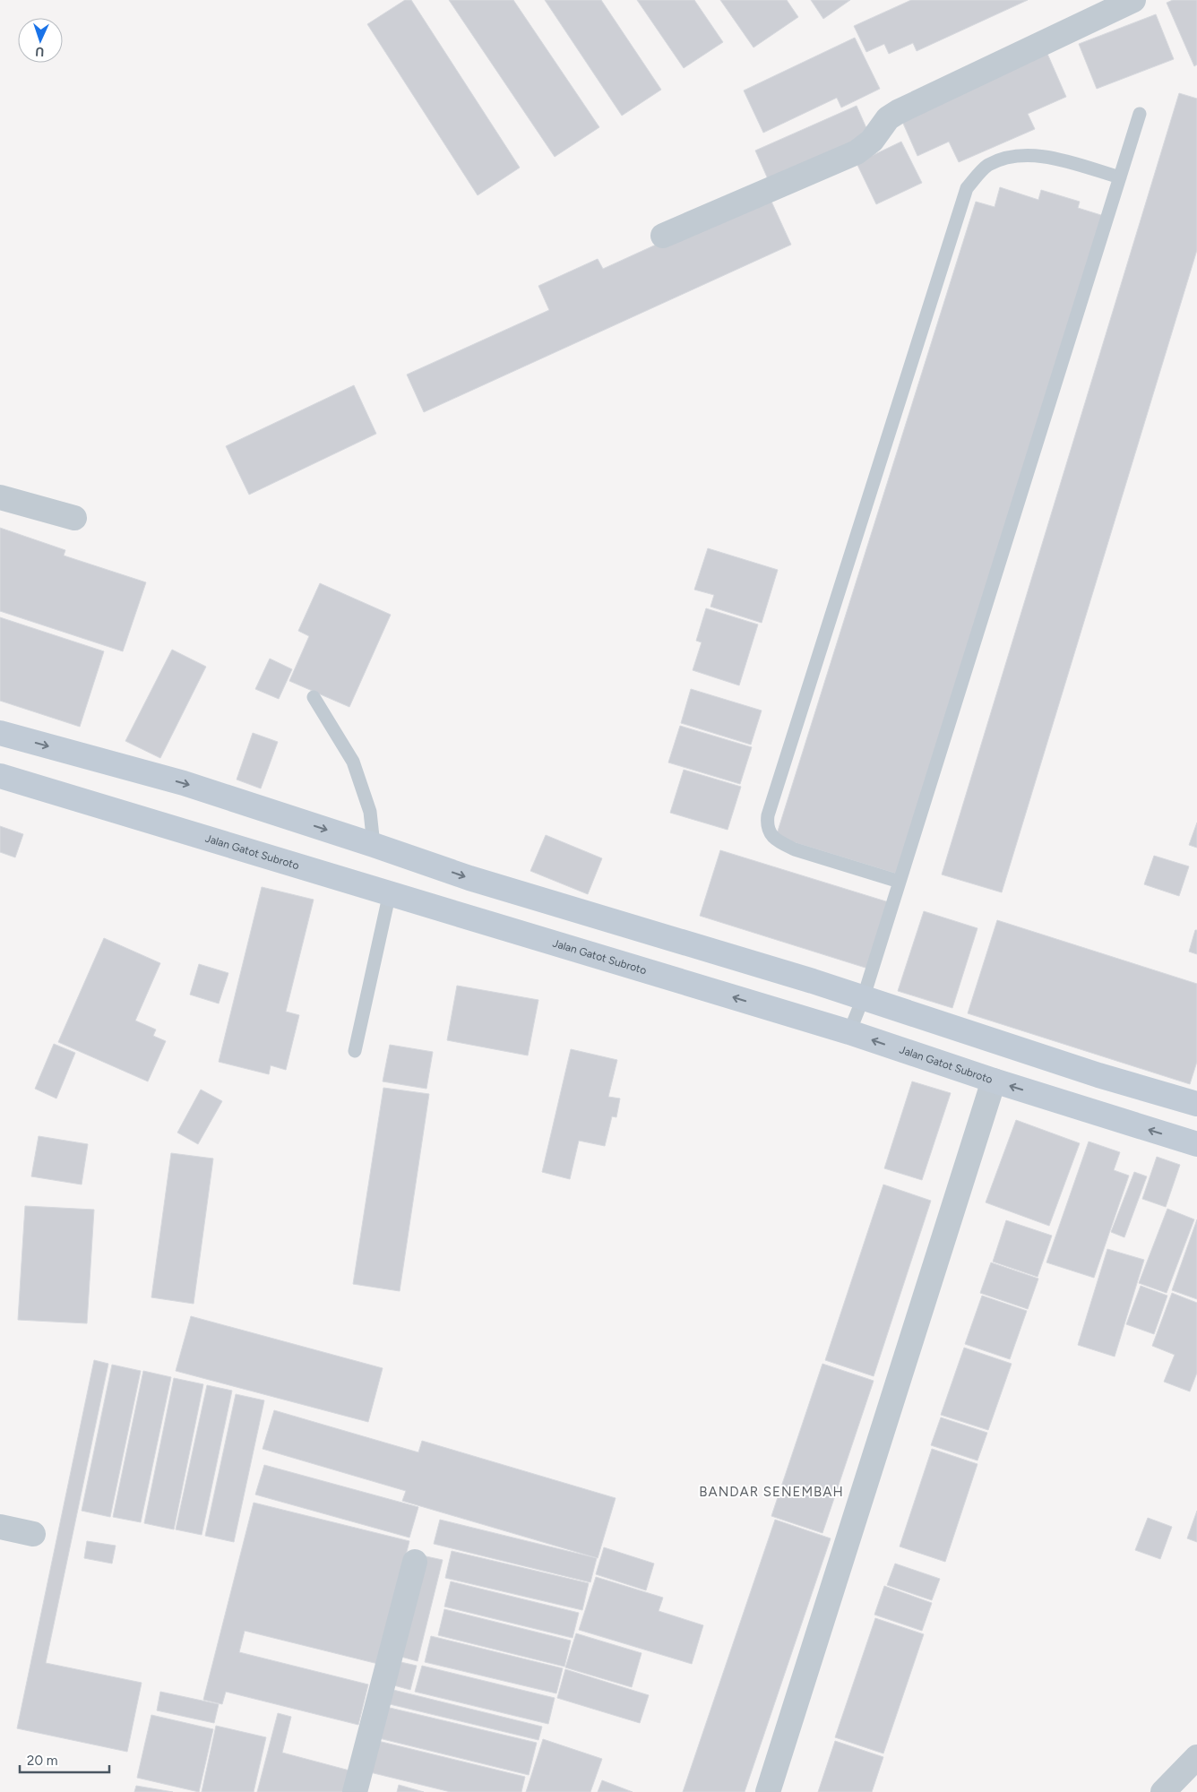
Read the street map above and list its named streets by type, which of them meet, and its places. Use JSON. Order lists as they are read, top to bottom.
{
  "streets": {
    "main road": ["Jalan Gatot Subroto"]
  },
  "districts": ["BANDAR SENEMBAH"],
  "scale_bar": "20 m",
  "north": "bottom"
}
